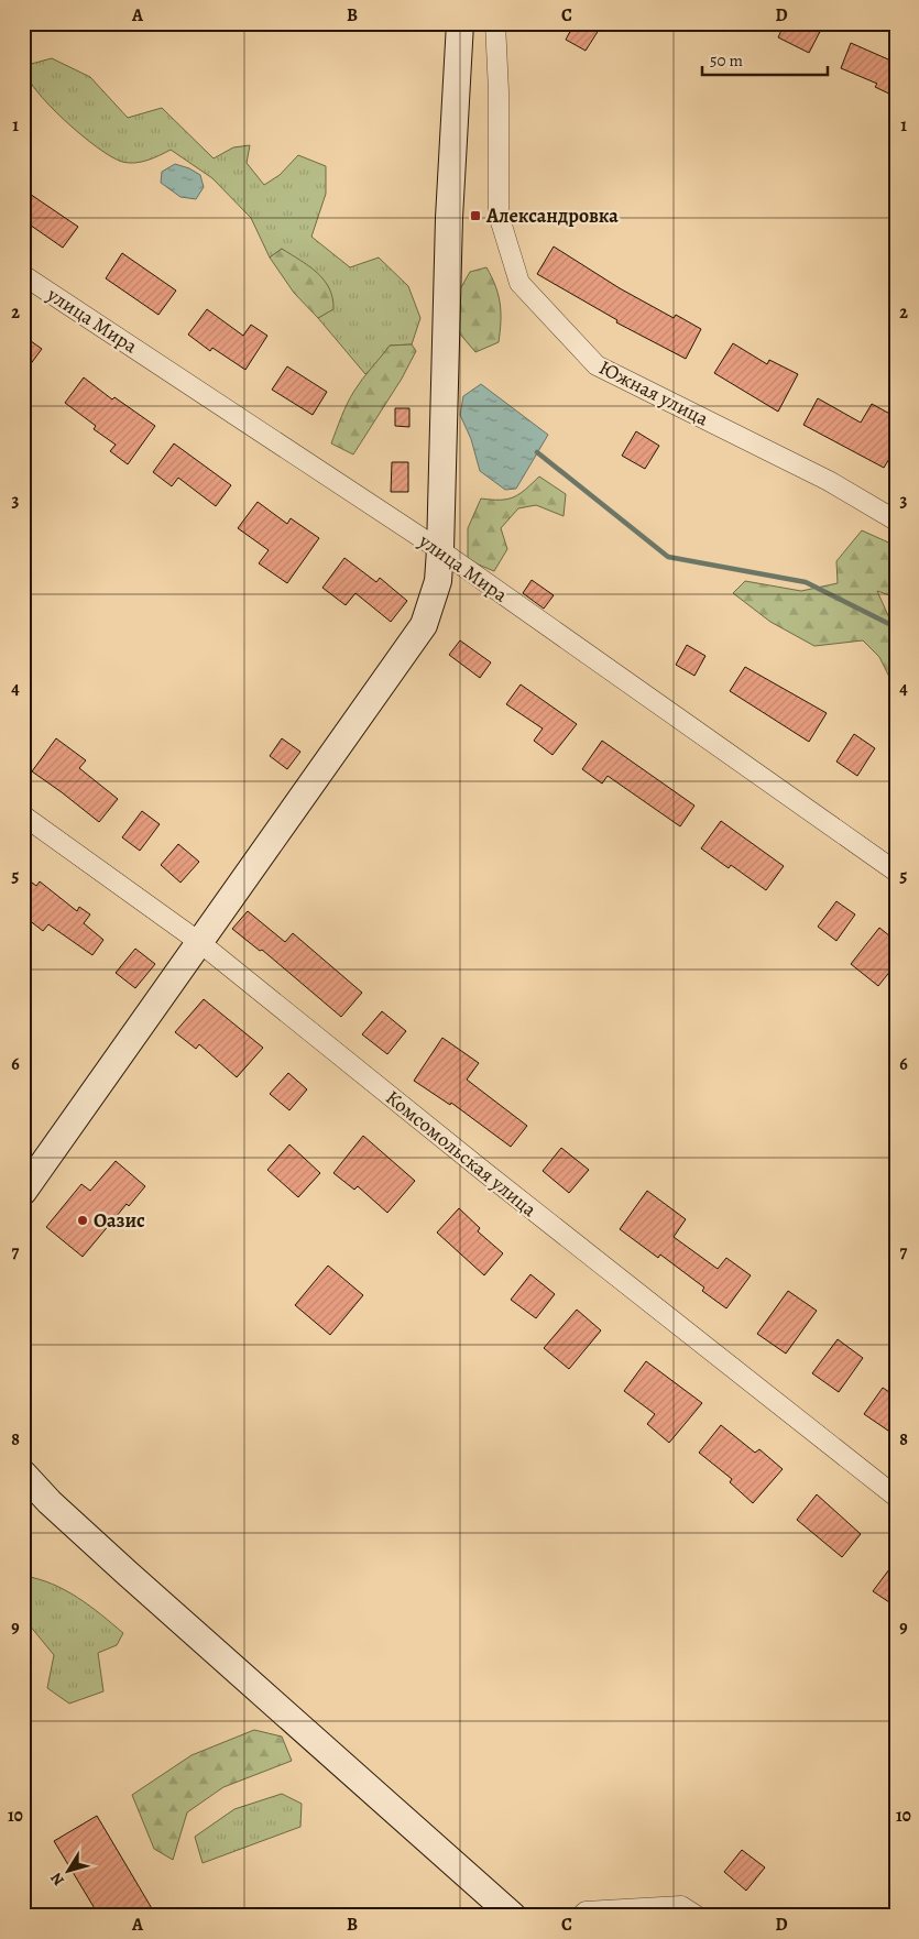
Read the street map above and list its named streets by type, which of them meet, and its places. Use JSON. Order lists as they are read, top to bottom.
{
  "streets": {
    "street": ["улица Мира", "Южная улица", "Комсомольская улица"]
  },
  "places": {
    "transit": ["Александровка"],
    "other": ["Оазис"]
  },
  "scale_bar": "50 m",
  "north": "bottom left",
  "grid": {
    "columns": [
      "A",
      "B",
      "C",
      "D"
    ],
    "rows": [
      "1",
      "2",
      "3",
      "4",
      "5",
      "6",
      "7",
      "8",
      "9",
      "10"
    ]
  }
}
